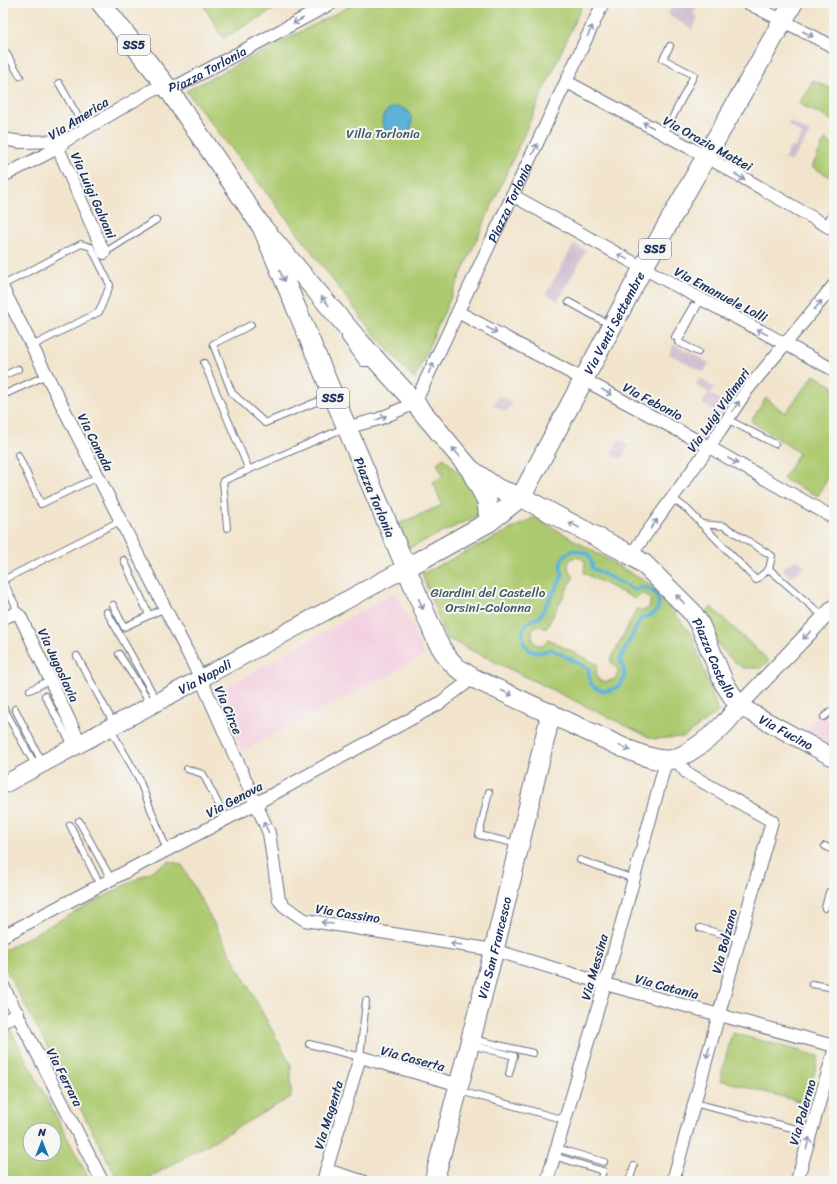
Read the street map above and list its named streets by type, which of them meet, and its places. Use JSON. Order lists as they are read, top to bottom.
{
  "streets": {
    "main road": [
      "SS5",
      "Piazza Torlonia",
      "Via Venti Settembre",
      "Piazza Castello",
      "Via Napoli",
      "Via Fucino",
      "Via San Francesco"
    ],
    "street": [
      "Via America",
      "Via Orazio Mattei",
      "Via Luigi Galvani",
      "Via Emanuele Lolli",
      "Via Febonio",
      "Via Luigi Vidimari",
      "Via Canada",
      "Via Jugoslavia",
      "Via Circe",
      "Via Genova",
      "Via Cassino",
      "Via Bolzano",
      "Via Messina",
      "Via Catania",
      "Via Caserta",
      "Via Ferrara",
      "Via Palermo",
      "Via Magenta"
    ]
  },
  "crossings": [
    ["SS5", "Piazza Torlonia"],
    ["SS5", "Via America"],
    ["SS5", "Via Venti Settembre"],
    ["SS5", "Piazza Castello"],
    ["SS5", "Via Napoli"],
    ["Piazza Torlonia", "Via America"],
    ["Piazza Torlonia", "Via Orazio Mattei"],
    ["Piazza Torlonia", "Via Emanuele Lolli"],
    ["Piazza Torlonia", "Via Venti Settembre"],
    ["Piazza Torlonia", "Via Febonio"],
    ["Piazza Torlonia", "Piazza Castello"],
    ["Piazza Torlonia", "Via Napoli"],
    ["Via America", "Via Luigi Galvani"],
    ["Via Orazio Mattei", "Via Venti Settembre"],
    ["Via Emanuele Lolli", "Via Venti Settembre"],
    ["Via Emanuele Lolli", "Via Luigi Vidimari"],
    ["Via Venti Settembre", "Via Febonio"],
    ["Via Venti Settembre", "Piazza Castello"],
    ["Via Febonio", "Via Luigi Vidimari"],
    ["Via Luigi Vidimari", "Piazza Castello"],
    ["Via Canada", "Via Circe"],
    ["Piazza Castello", "Via Fucino"],
    ["Piazza Castello", "Via Bolzano"],
    ["Piazza Castello", "Via Messina"],
    ["Via Jugoslavia", "Via Napoli"],
    ["Via Napoli", "Via Circe"],
    ["Via Circe", "Via Genova"],
    ["Via Circe", "Via Cassino"],
    ["Via Genova", "Via Cassino"],
    ["Via Cassino", "Via San Francesco"],
    ["Via Cassino", "Via Catania"],
    ["Via Bolzano", "Via Messina"],
    ["Via Bolzano", "Via Catania"],
    ["Via San Francesco", "Via Catania"],
    ["Via San Francesco", "Via Caserta"],
    ["Via Messina", "Via Catania"],
    ["Via Caserta", "Via Magenta"]
  ],
  "one_way": [
    "Via Emanuele Lolli",
    "Via Febonio",
    "Via Luigi Vidimari",
    "Via Cassino",
    "Via Palermo"
  ],
  "parks": ["Villa Torlonia", "Giardini del Castello Orsini-Colonna"],
  "north": "top"
}
